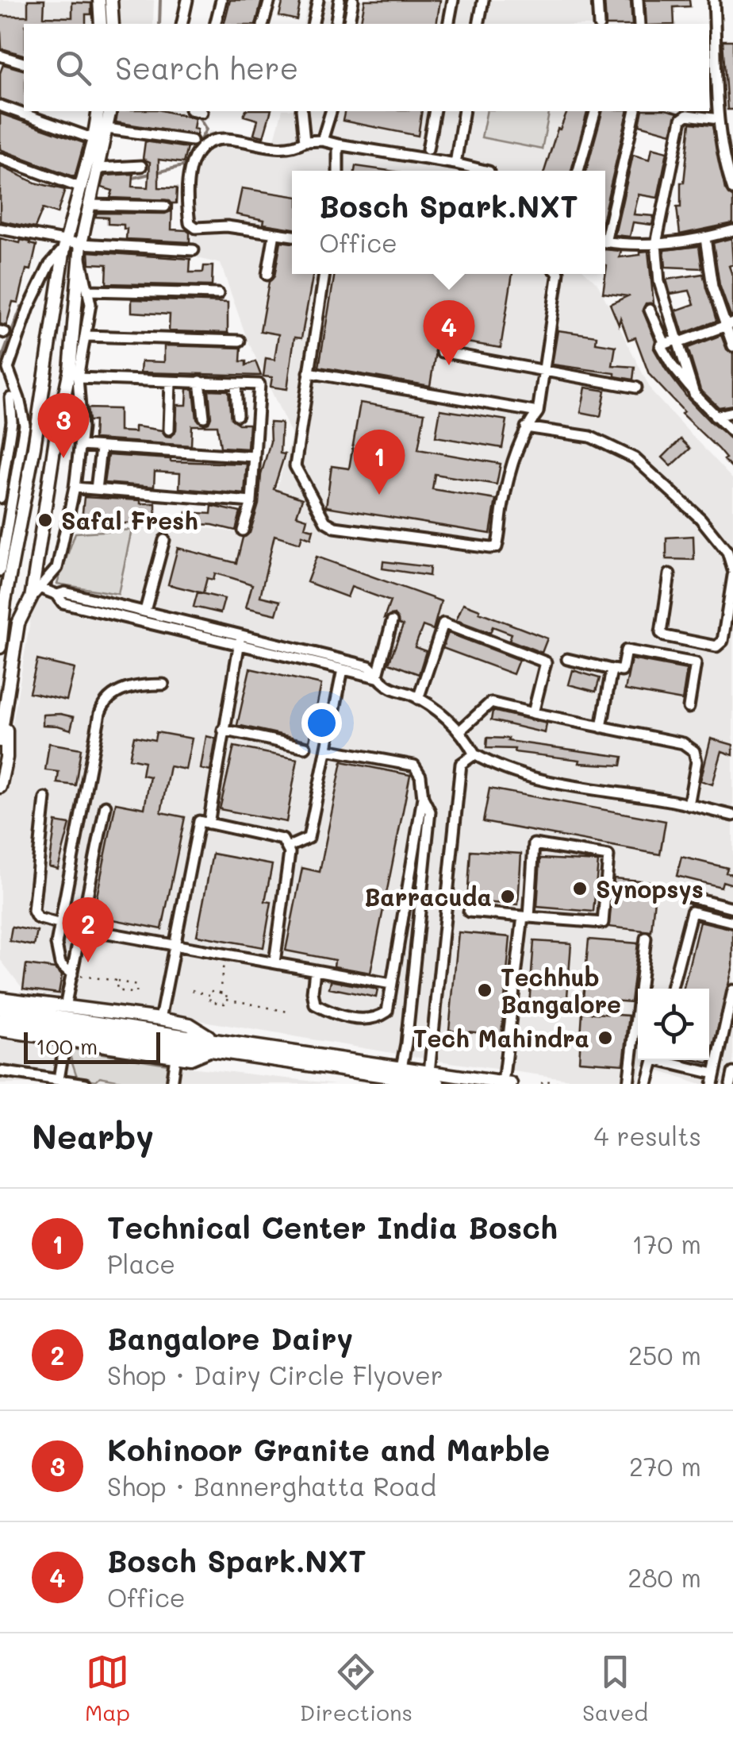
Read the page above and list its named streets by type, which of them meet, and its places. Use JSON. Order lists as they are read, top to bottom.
{
  "places": [
    "Safal Fresh",
    "Synopsys",
    "Barracuda",
    "Techhub Bangalore",
    "Tech Mahindra"
  ],
  "scale_bar": "100 m",
  "page": {
    "search": "Search here",
    "popup": ["Bosch Spark.NXT", "Office"],
    "pins": [
      "4",
      "3",
      "1",
      "2"
    ],
    "scale": "100 m",
    "heading": ["Nearby", "4 results"],
    "list": [
      {
        "mark": "1",
        "name": "Technical Center India Bosch",
        "note": "Place",
        "value": "170 m"
      },
      {
        "mark": "2",
        "name": "Bangalore Dairy",
        "note": "Shop · Dairy Circle Flyover",
        "value": "250 m"
      },
      {
        "mark": "3",
        "name": "Kohinoor Granite and Marble",
        "note": "Shop · Bannerghatta Road",
        "value": "270 m"
      },
      {
        "mark": "4",
        "name": "Bosch Spark.NXT",
        "note": "Office",
        "value": "280 m"
      }
    ],
    "nav": ["Map", "Directions", "Saved"]
  }
}
